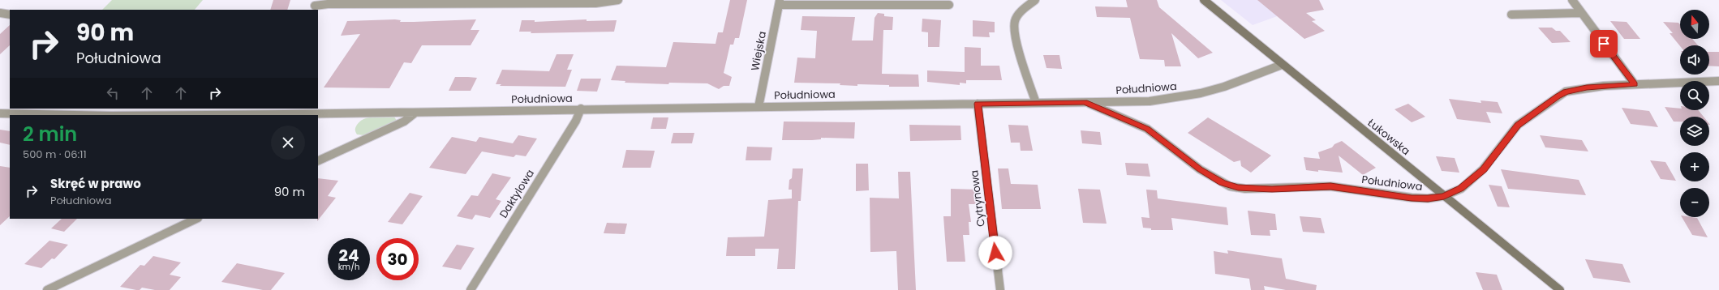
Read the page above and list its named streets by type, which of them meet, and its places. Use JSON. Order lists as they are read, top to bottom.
{
  "streets": {
    "main road": ["Łukowska"],
    "street": [
      "Wiejska",
      "Południowa",
      "Daktylowa",
      "Cytrynowa"
    ]
  },
  "crossings": [
    ["Wiejska", "Południowa"],
    ["Południowa", "Łukowska"],
    ["Południowa", "Daktylowa"],
    ["Południowa", "Cytrynowa"]
  ],
  "north": "top",
  "page": {
    "map_buttons": ["+", "−"],
    "turn": ["90 m", "Południowa"],
    "heading": ["2 min", "500 m · 06:11"],
    "list": [
      {
        "name": "Skręć w prawo",
        "note": "Południowa",
        "value": "90 m"
      }
    ],
    "speed": "24 km/h",
    "limit": "30"
  }
}
